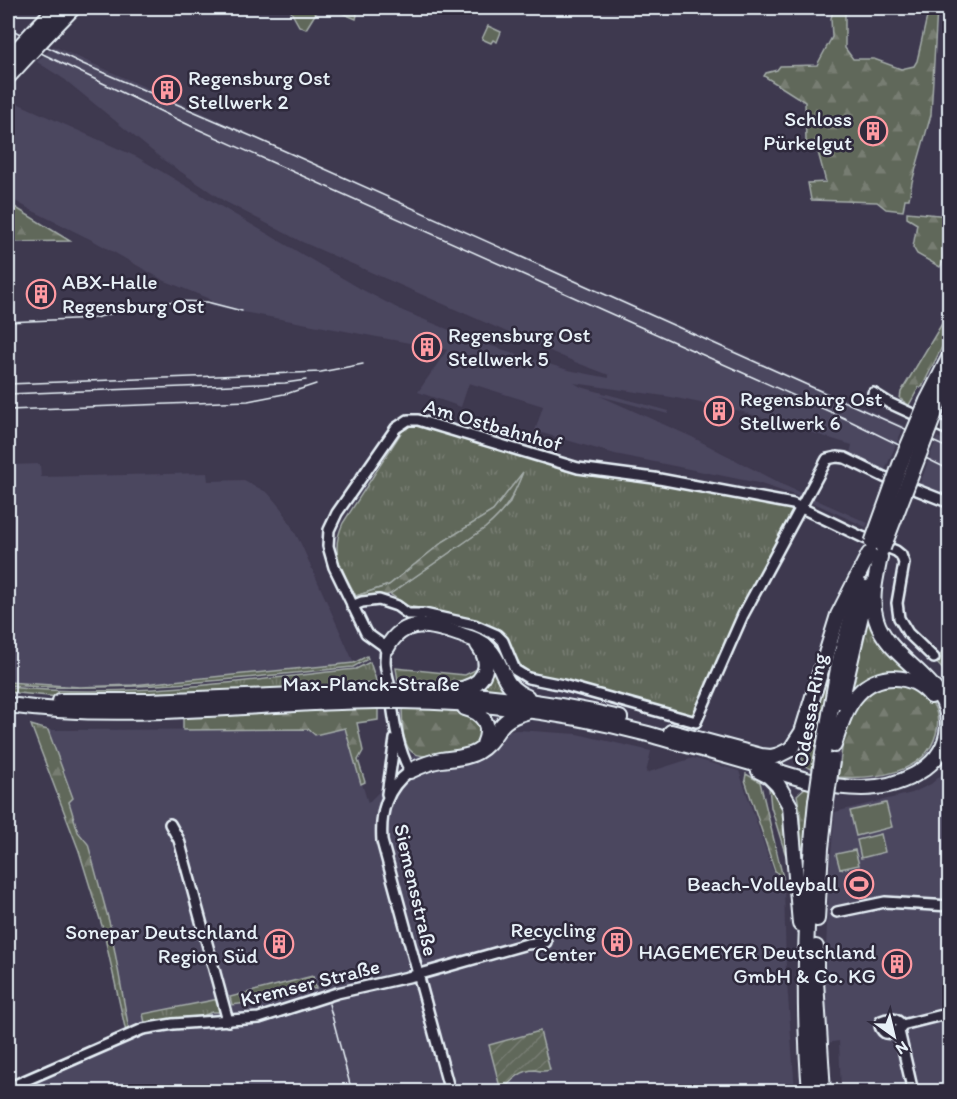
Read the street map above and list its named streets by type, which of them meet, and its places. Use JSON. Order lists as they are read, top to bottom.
{
  "streets": {
    "highway": ["Max-Planck-Straße", "Odessa-Ring"],
    "street": ["Am Ostbahnhof", "Siemensstraße", "Kremser Straße"]
  },
  "crossings": [
    ["Siemensstraße", "Kremser Straße"]
  ],
  "places": {
    "building": [
      "Regensburg Ost Stellwerk 2",
      "Schloss Pürkelgut",
      "ABX-Halle Regensburg Ost",
      "Regensburg Ost Stellwerk 5",
      "Regensburg Ost Stellwerk 6",
      "Recycling Center",
      "Sonepar Deutschland Region Süd",
      "HAGEMEYER Deutschland GmbH & Co. KG"
    ],
    "sports": ["Beach-Volleyball"]
  },
  "north": "bottom right"
}
